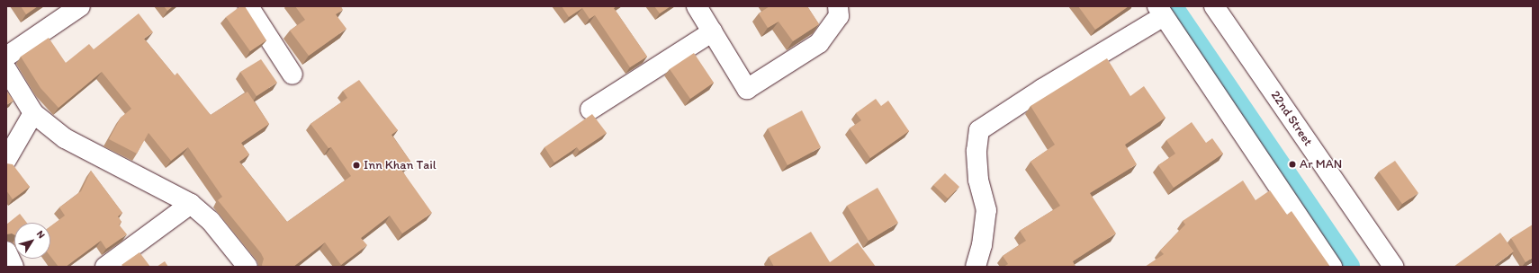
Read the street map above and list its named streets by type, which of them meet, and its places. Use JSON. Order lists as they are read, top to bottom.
{
  "streets": {
    "street": ["22nd Street"]
  },
  "places": ["Ar MAN", "Inn Khan Tail"],
  "north": "top right"
}
